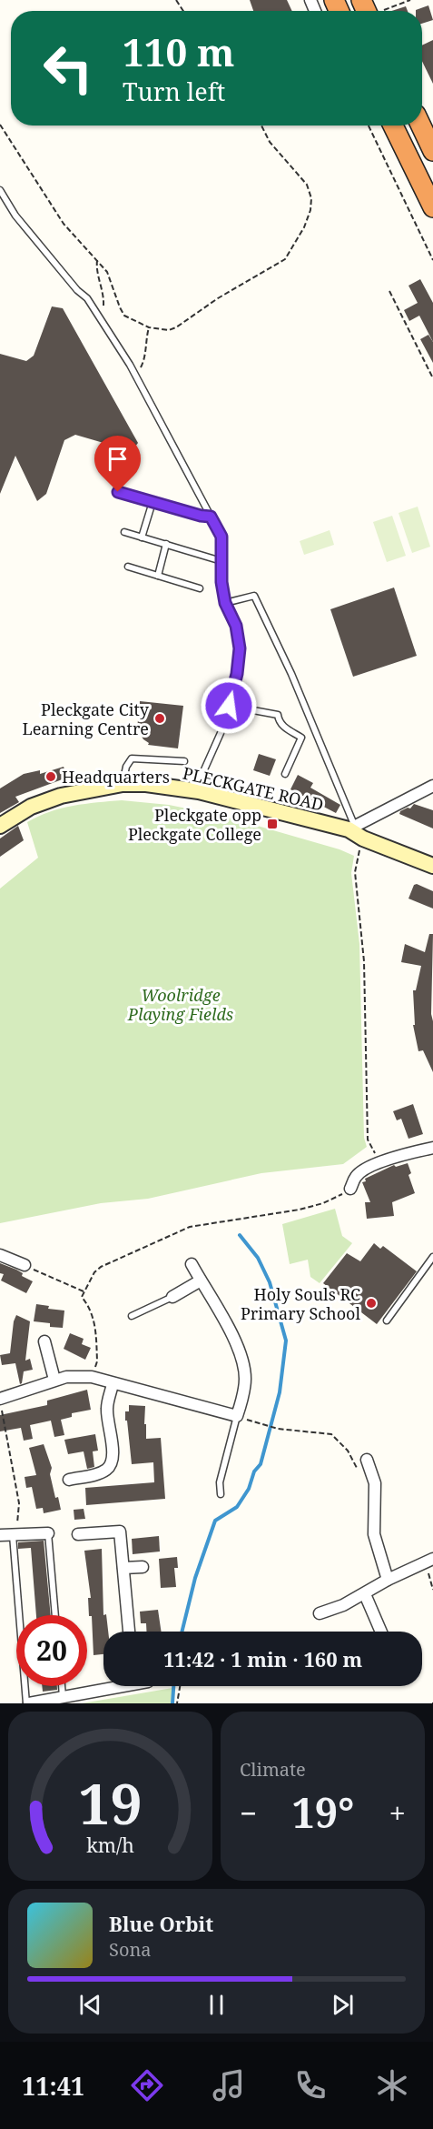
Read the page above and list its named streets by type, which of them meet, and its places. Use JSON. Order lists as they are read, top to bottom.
{
  "streets": {
    "main road": ["PLECKGATE ROAD"]
  },
  "parks": ["Woolridge Playing Fields"],
  "places": {
    "other": ["Pleckgate City Learning Centre", "Headquarters", "Holy Souls RC Primary School"],
    "transit": ["Pleckgate opp Pleckgate College"]
  },
  "page": {
    "turn": ["110 m", "Turn left"],
    "limit": "20",
    "trip": "11:42 · 1 min · 160 m",
    "tile": "Climate",
    "heat": ["−", "19°", "+"],
    "song": ["Blue Orbit", "Sona"],
    "tabs": "11:41",
    "gauge": ["19", "km/h"]
  }
}
